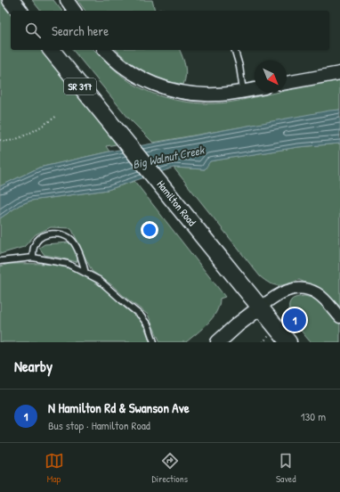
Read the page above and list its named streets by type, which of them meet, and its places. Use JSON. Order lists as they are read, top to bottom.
{
  "streets": {
    "main road": ["SR 317", "Hamilton Road"]
  },
  "water": ["Big Walnut Creek"],
  "north": "bottom right",
  "page": {
    "search": "Search here",
    "pins": "1",
    "heading": "Nearby",
    "list": [
      {
        "mark": "1",
        "name": "N Hamilton Rd & Swanson Ave",
        "note": "Bus stop · Hamilton Road",
        "value": "130 m"
      }
    ],
    "nav": ["Map", "Directions", "Saved"]
  }
}
